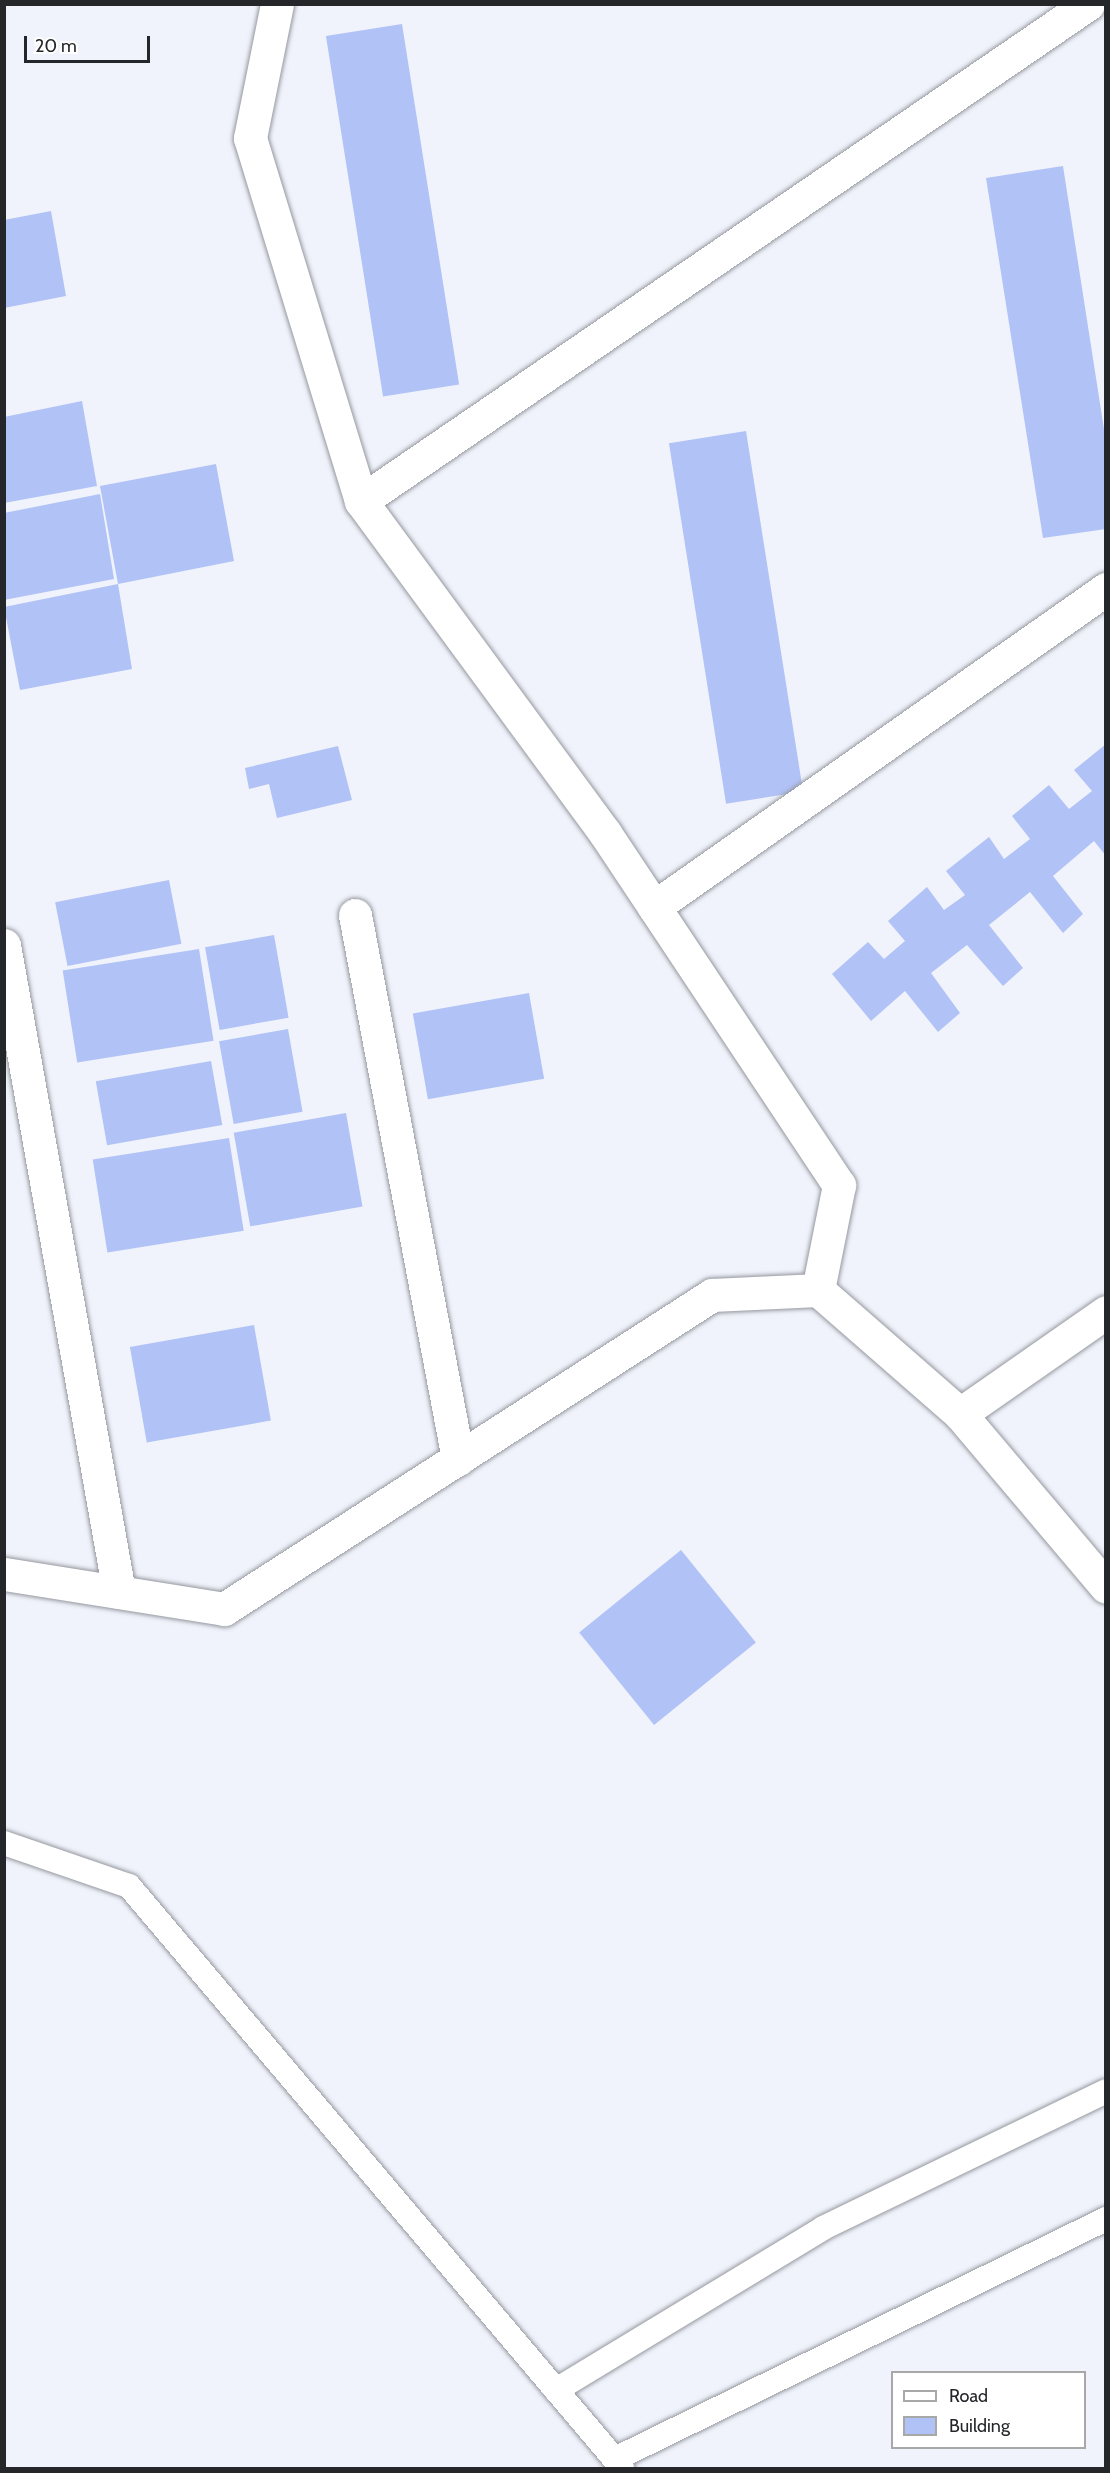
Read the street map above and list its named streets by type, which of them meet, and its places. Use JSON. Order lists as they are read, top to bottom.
{
  "legend": ["Road", "Building"],
  "scale_bar": "20 m"
}
